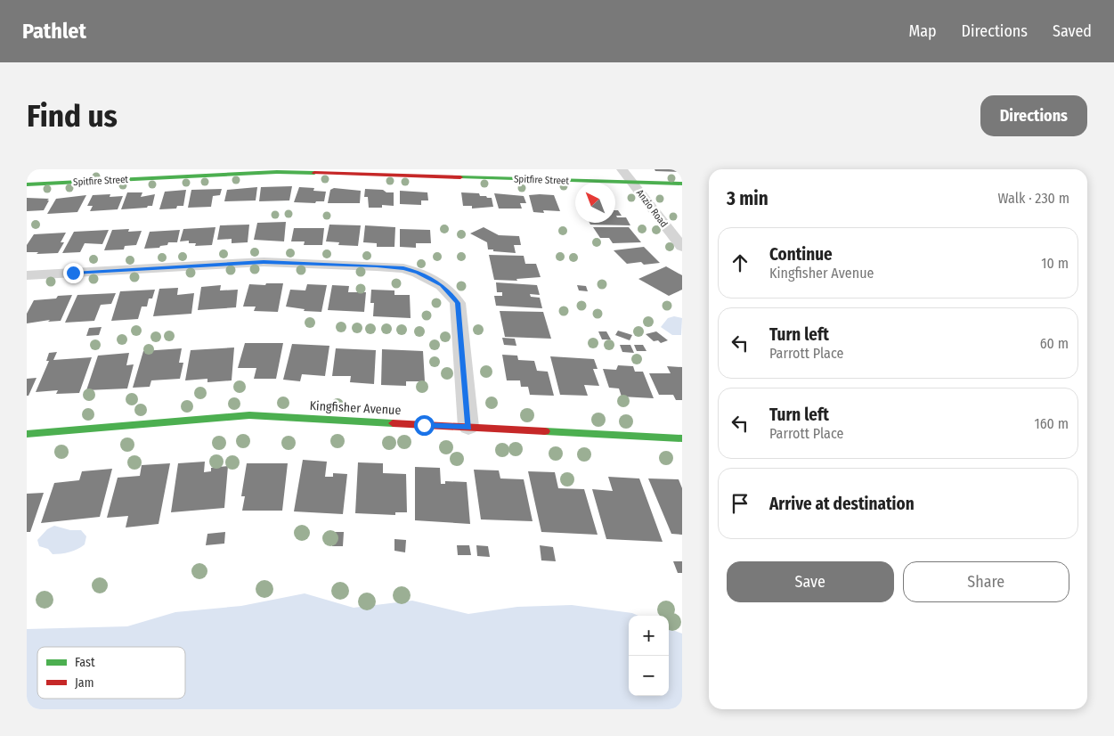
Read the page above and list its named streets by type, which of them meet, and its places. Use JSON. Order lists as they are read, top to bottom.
{
  "streets": {
    "street": ["Spitfire Street", "Anzio Road", "Kingfisher Avenue"]
  },
  "crossings": [
    ["Spitfire Street", "Anzio Road"]
  ],
  "legend": ["Fast", "Jam"],
  "north": "top left",
  "page": {
    "header": "Pathlet",
    "nav": ["Map", "Directions", "Saved"],
    "buttons": [
      "Directions",
      ["Save", "Share"]
    ],
    "title": "Find us",
    "heading": ["3 min", "Walk · 230 m"],
    "list": [
      ["Continue", "Kingfisher Avenue", "10 m"],
      ["Turn left", "Parrott Place", "60 m"],
      ["Turn left", "Parrott Place", "160 m"],
      "Arrive at destination"
    ],
    "map_buttons": ["+", "−"]
  }
}
